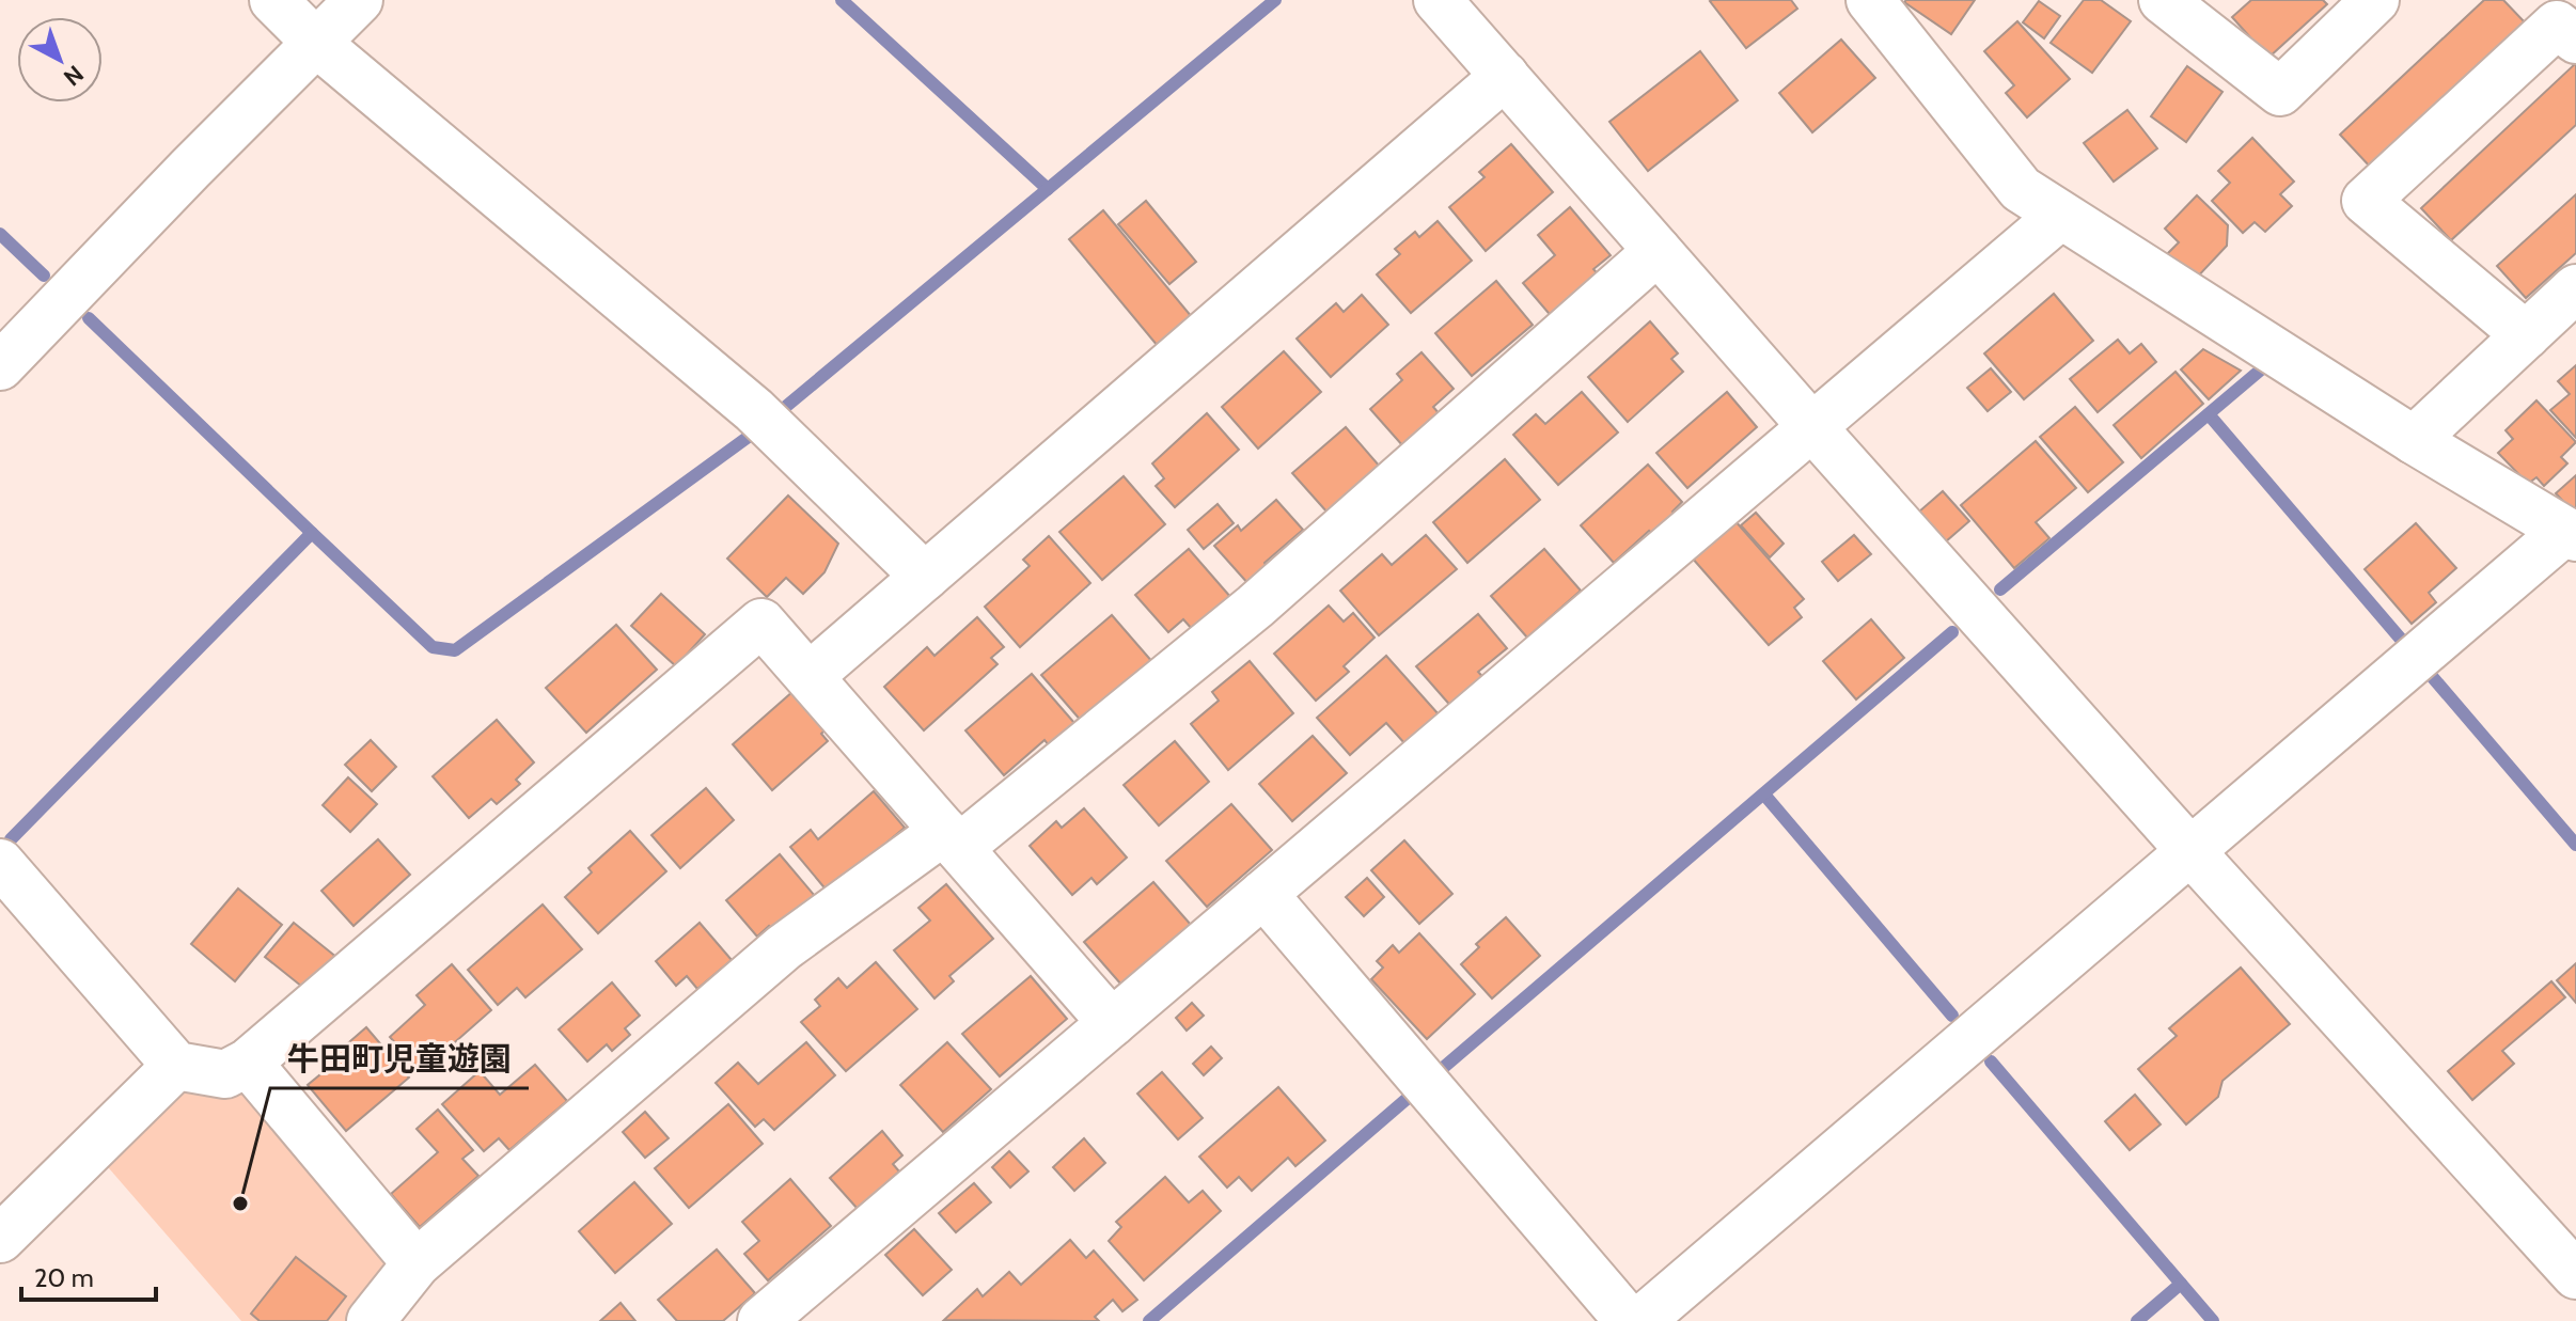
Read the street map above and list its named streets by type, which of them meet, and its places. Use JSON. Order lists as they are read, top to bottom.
{
  "places": ["牛田町児童遊園"],
  "scale_bar": "20 m",
  "north": "bottom right"
}
